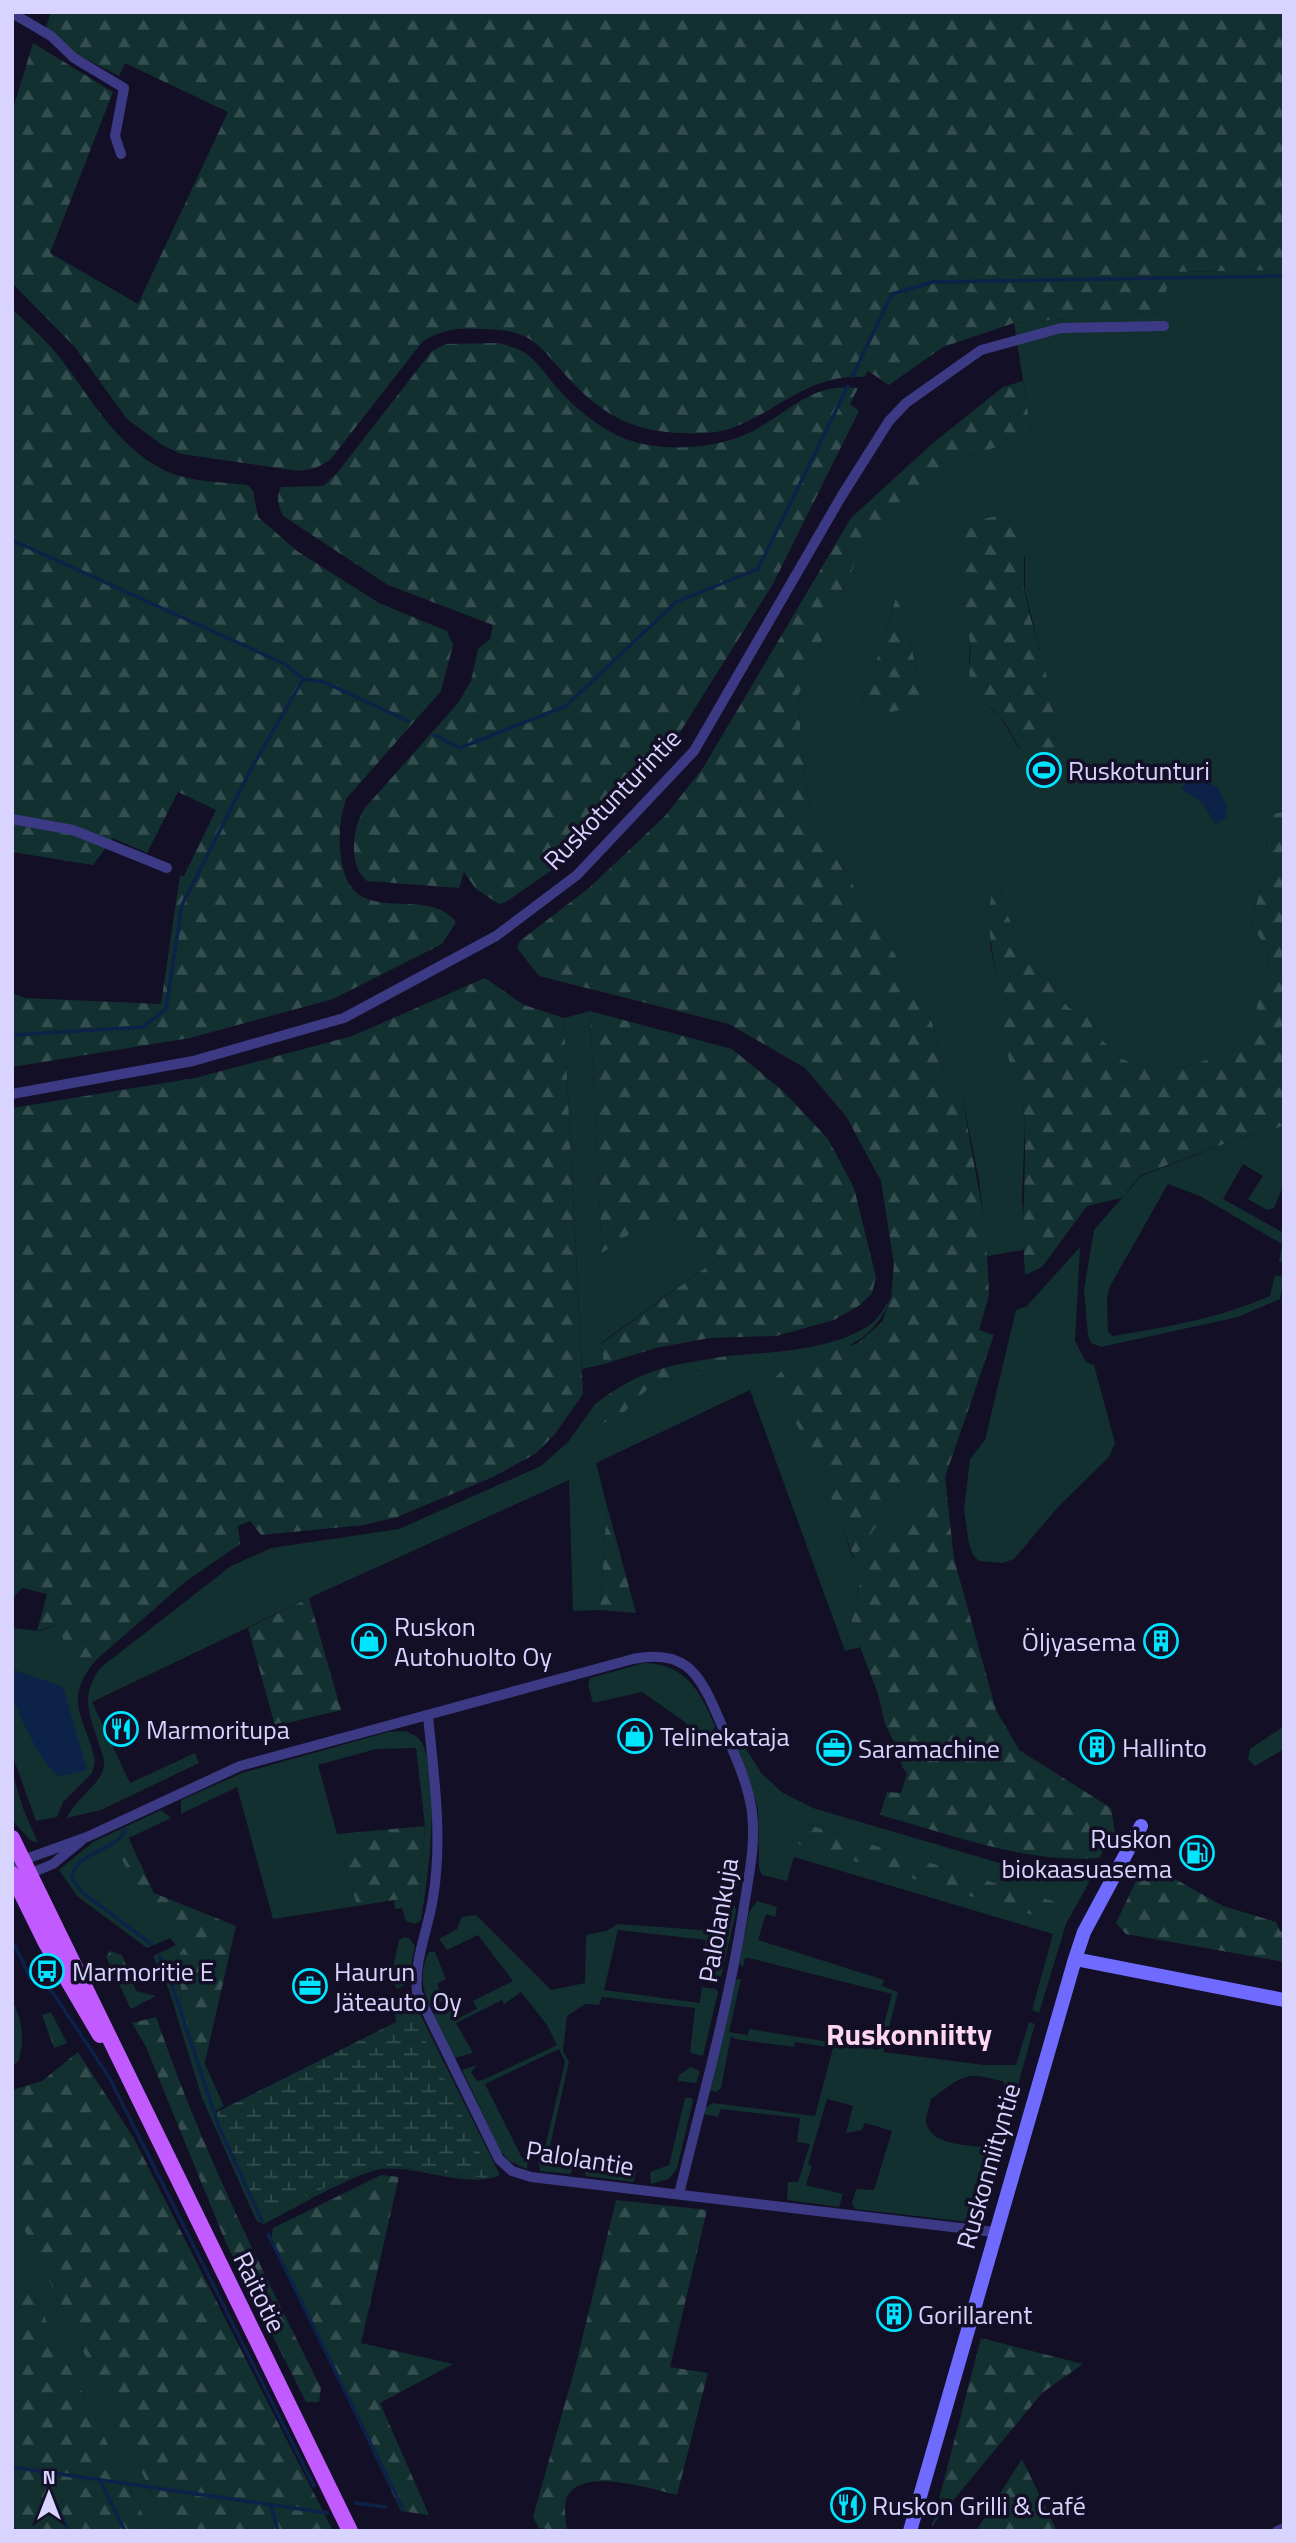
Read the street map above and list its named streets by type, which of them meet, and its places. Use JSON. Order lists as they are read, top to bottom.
{
  "streets": {
    "main road": ["Raitotie"],
    "street": [
      "Ruskotunturintie",
      "Palolankuja",
      "Palolantie",
      "Ruskonniityntie"
    ]
  },
  "crossings": [
    ["Palolankuja", "Palolantie"],
    ["Palolantie", "Ruskonniityntie"]
  ],
  "districts": ["Ruskonniitty"],
  "places": {
    "sports": ["Ruskotunturi"],
    "shop": ["Ruskon Autohuolto Oy", "Telinekataja"],
    "building": ["Öljyasema", "Hallinto", "Gorillarent"],
    "restaurant": ["Marmoritupa", "Ruskon Grilli & Café"],
    "office": ["Saramachine", "Haurun Jäteauto Oy"],
    "fuel station": ["Ruskon biokaasuasema"],
    "bus stop": ["Marmoritie E"]
  },
  "north": "top"
}
